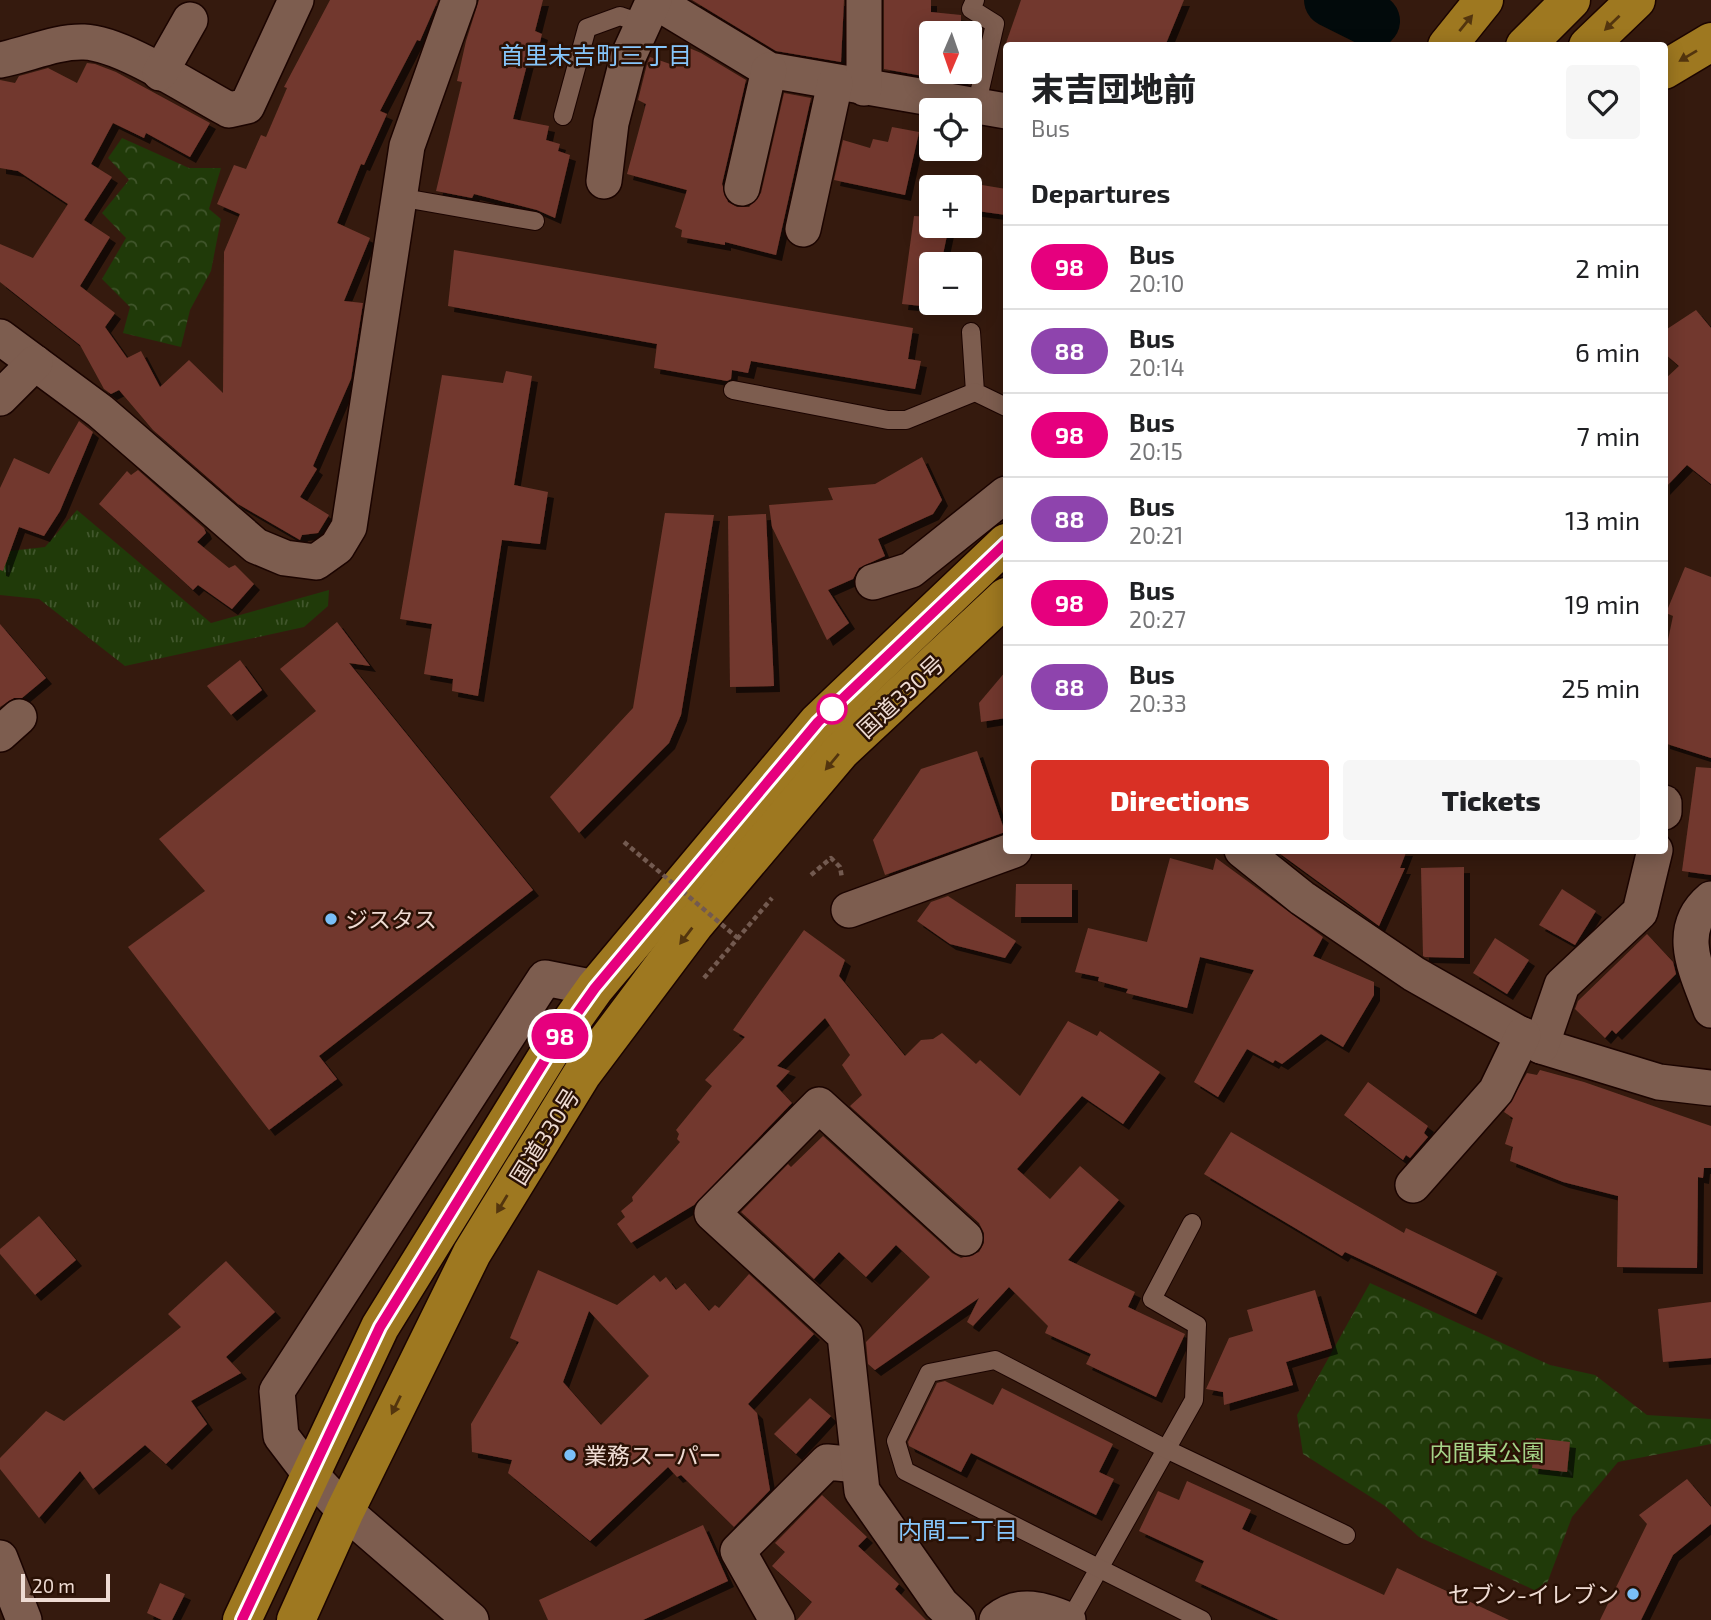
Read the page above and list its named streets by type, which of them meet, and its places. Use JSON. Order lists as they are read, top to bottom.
{
  "streets": {
    "highway": ["国道330号"]
  },
  "districts": ["首里末吉町三丁目", "内間二丁目"],
  "parks": ["内間東公園"],
  "places": ["ジスタス", "業務スーパー", "セブン-イレブン"],
  "lines": ["bus line 98"],
  "scale_bar": "20 m",
  "north": "bottom",
  "page": {
    "on_map": "98",
    "map_buttons": ["+", "−"],
    "heading": [
      ["末吉団地前", "Bus"],
      "Departures"
    ],
    "list": [
      {
        "mark": "98",
        "name": "Bus",
        "note": "20:10",
        "value": "2 min"
      },
      {
        "mark": "88",
        "name": "Bus",
        "note": "20:14",
        "value": "6 min"
      },
      {
        "mark": "98",
        "name": "Bus",
        "note": "20:15",
        "value": "7 min"
      },
      {
        "mark": "88",
        "name": "Bus",
        "note": "20:21",
        "value": "13 min"
      },
      {
        "mark": "98",
        "name": "Bus",
        "note": "20:27",
        "value": "19 min"
      },
      {
        "mark": "88",
        "name": "Bus",
        "note": "20:33",
        "value": "25 min"
      }
    ],
    "buttons": ["Directions", "Tickets"],
    "scale": "20 m"
  }
}
